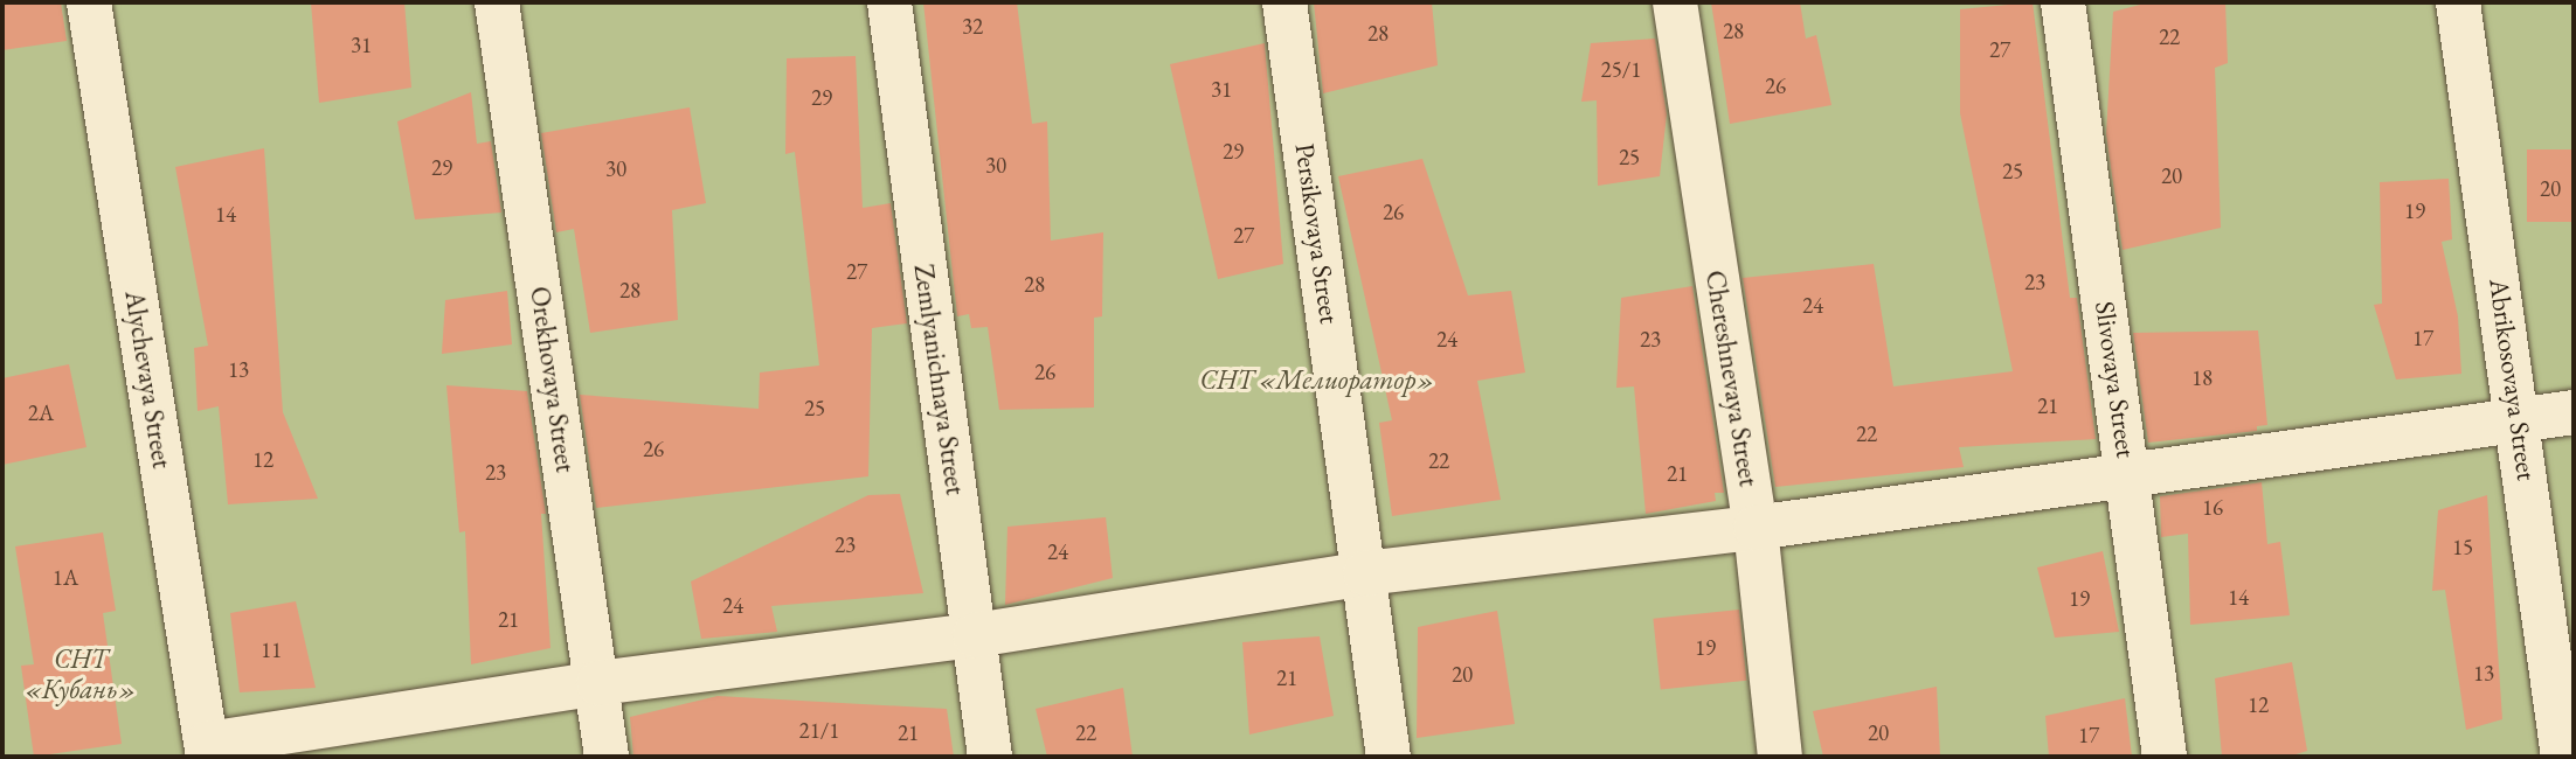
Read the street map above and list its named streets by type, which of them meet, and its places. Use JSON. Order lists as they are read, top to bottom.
{
  "streets": {
    "street": [
      "Persikovaya Street",
      "Chereshnevaya Street",
      "Alychevaya Street",
      "Orekhovaya Street",
      "Zemlyanichnaya Street",
      "Slivovaya Street",
      "Abrikosovaya Street"
    ]
  },
  "parks": ["СНТ «Мелиоратор»", "СНТ «Кубань»"],
  "house_numbers": [
    "32",
    "28",
    "28",
    "22",
    "31",
    "27",
    "25/1",
    "26",
    "31",
    "29",
    "29",
    "25",
    "30",
    "29",
    "30",
    "25",
    "20",
    "20",
    "19",
    "26",
    "14",
    "27",
    "27",
    "23",
    "28",
    "28",
    "24",
    "17",
    "24",
    "23",
    "13",
    "26",
    "18",
    "21",
    "25",
    "2А",
    "22",
    "26",
    "12",
    "22",
    "23",
    "21",
    "16",
    "23",
    "15",
    "24",
    "1А",
    "14",
    "19",
    "24",
    "21",
    "19",
    "11",
    "13",
    "20",
    "21",
    "12",
    "21/1",
    "21",
    "22",
    "20",
    "17"
  ]
}
